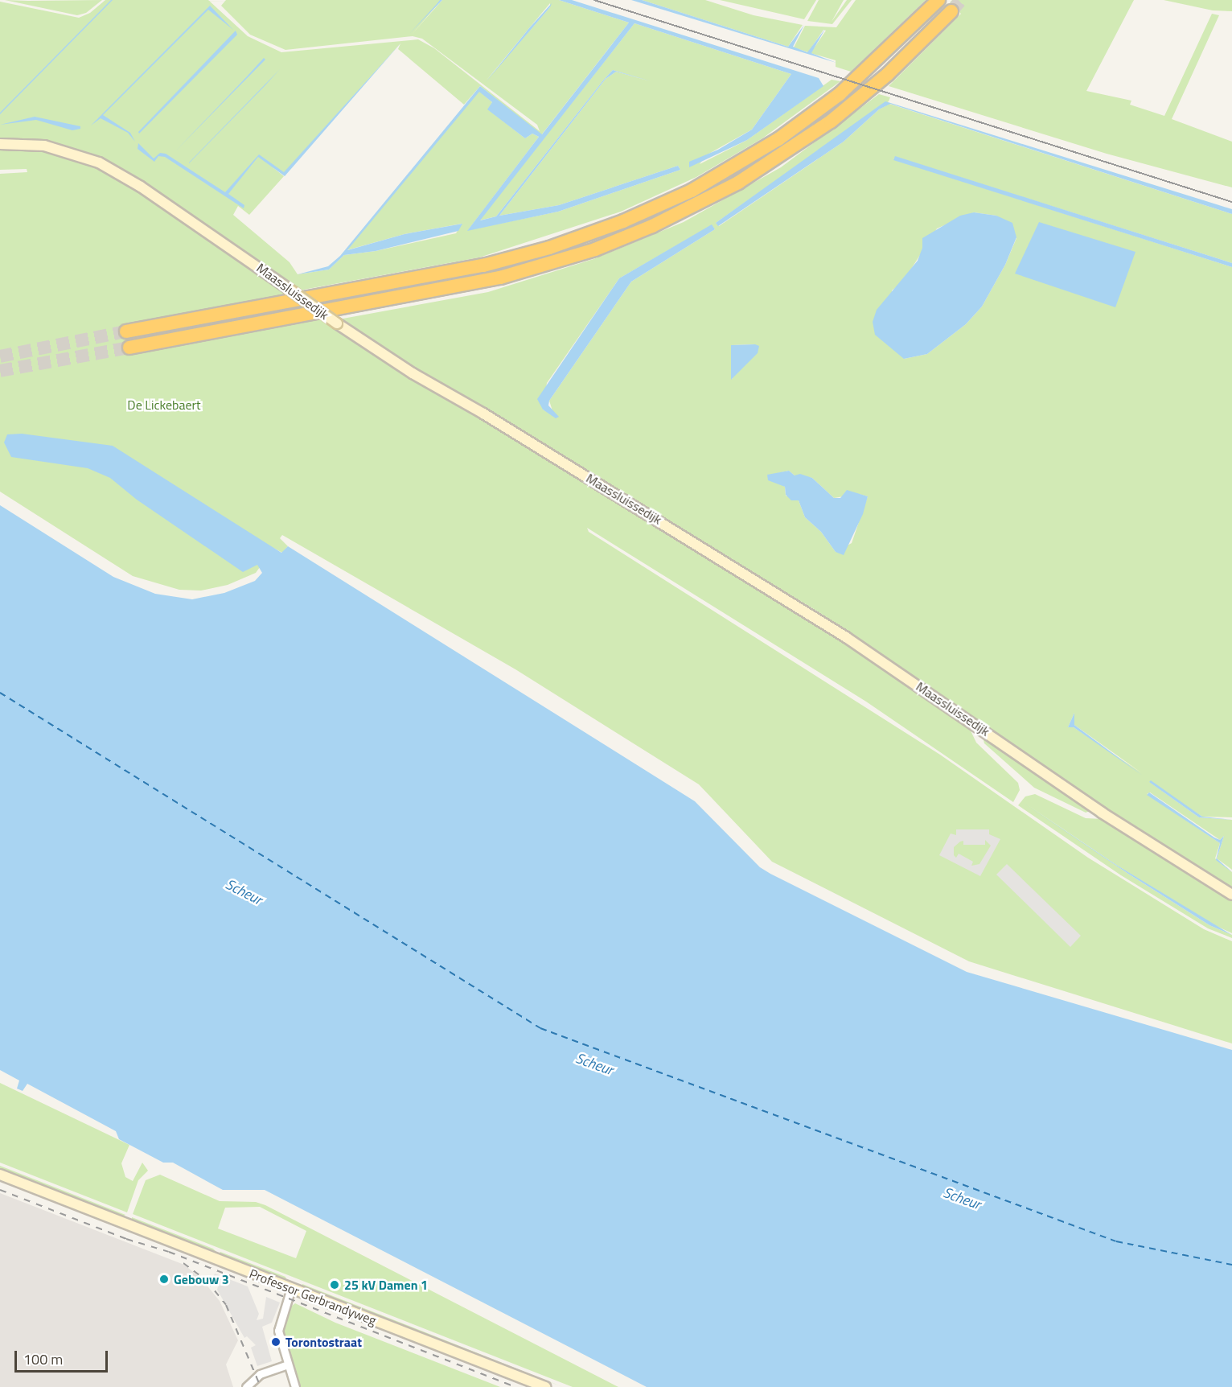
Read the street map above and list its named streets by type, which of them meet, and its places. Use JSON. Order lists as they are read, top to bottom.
{
  "streets": {
    "street": ["Maassluissedijk", "Professor Gerbrandyweg"]
  },
  "water": ["Scheur"],
  "parks": ["De Lickebaert"],
  "places": ["Gebouw 3", "25 kV Damen 1", "Torontostraat"],
  "scale_bar": "100 m"
}
